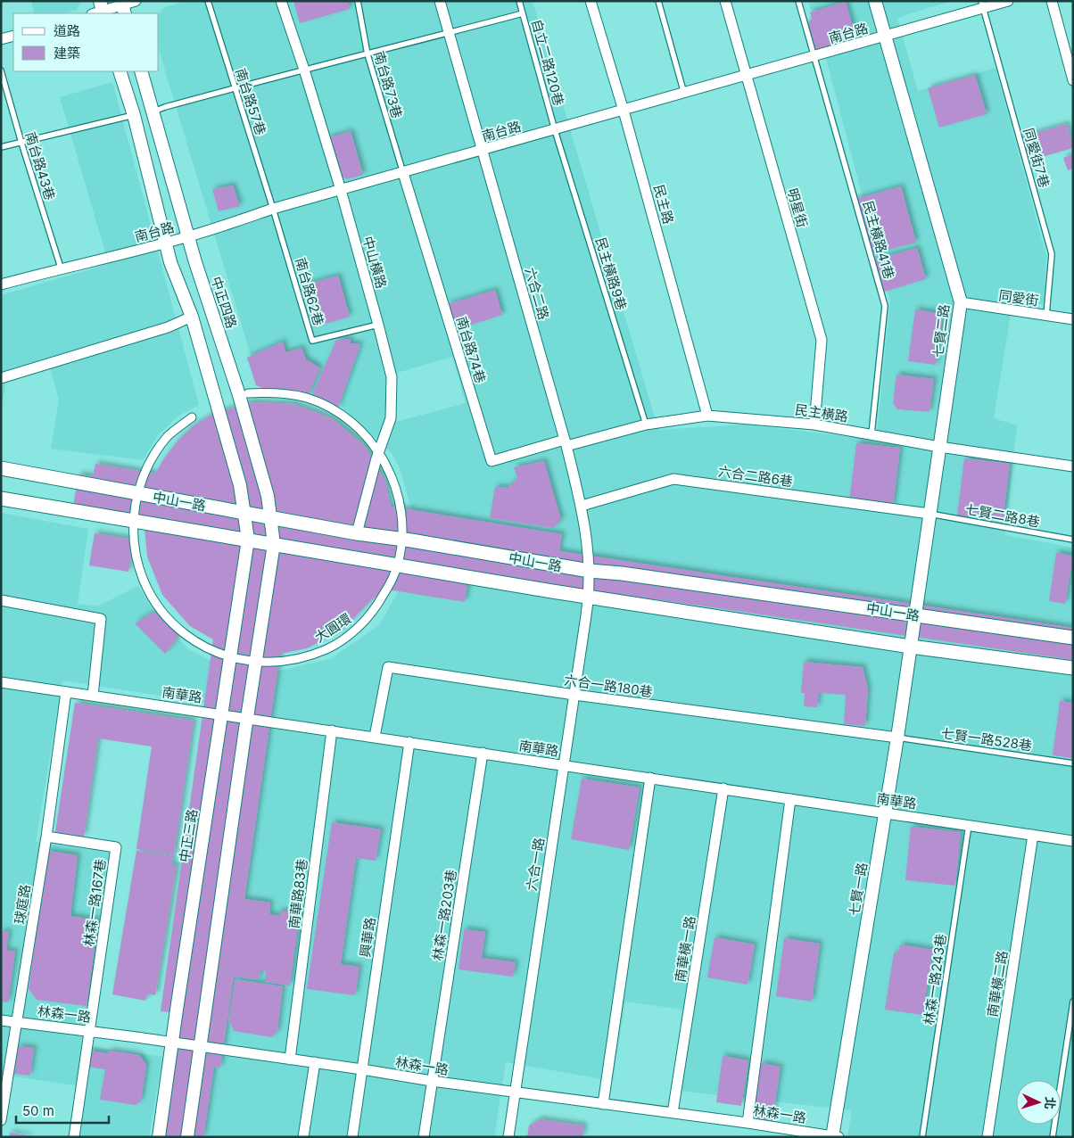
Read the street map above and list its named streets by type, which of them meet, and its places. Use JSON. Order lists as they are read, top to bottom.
{
  "streets": {
    "main road": ["中山一路"],
    "street": [
      "南台路",
      "民主路",
      "明星街",
      "中山橫路",
      "六合二路",
      "同愛街",
      "中正四路",
      "七賢二路",
      "南台路74巷",
      "民主橫路",
      "六合二路6巷",
      "大圓環",
      "六合一路180巷",
      "南華路",
      "中正三路",
      "六合一路",
      "七賢一路",
      "南華路83巷",
      "林森一路167巷",
      "球庭路",
      "林森一路203巷",
      "興華路",
      "南華橫一路",
      "南華橫二路",
      "林森一路"
    ],
    "lane": [
      "自立二路120巷",
      "南台路73巷",
      "南台路57巷",
      "同愛街7巷",
      "南台路43巷",
      "民主橫路41巷",
      "民主橫路9巷",
      "南台路62巷",
      "七賢二路8巷",
      "七賢一路528巷",
      "林森一路243巷"
    ]
  },
  "crossings": [
    ["南台路", "自立二路120巷"],
    ["南台路", "南台路73巷"],
    ["南台路", "南台路57巷"],
    ["南台路", "同愛街7巷"],
    ["南台路", "南台路43巷"],
    ["南台路", "民主路"],
    ["南台路", "明星街"],
    ["南台路", "民主橫路41巷"],
    ["南台路", "中山橫路"],
    ["南台路", "民主橫路9巷"],
    ["南台路", "南台路62巷"],
    ["南台路", "六合二路"],
    ["南台路", "中正四路"],
    ["南台路", "七賢二路"],
    ["南台路", "南台路74巷"],
    ["自立二路120巷", "民主橫路9巷"],
    ["南台路73巷", "南台路74巷"],
    ["南台路57巷", "南台路62巷"],
    ["同愛街7巷", "同愛街"],
    ["民主路", "民主橫路"],
    ["明星街", "民主橫路"],
    ["民主橫路41巷", "民主橫路"],
    ["中山橫路", "南台路62巷"],
    ["中山橫路", "中山一路"],
    ["中山橫路", "大圓環"],
    ["民主橫路9巷", "民主橫路"],
    ["六合二路", "南台路74巷"],
    ["六合二路", "民主橫路"],
    ["六合二路", "六合二路6巷"],
    ["六合二路", "中山一路"],
    ["六合二路", "六合一路"],
    ["同愛街", "七賢二路"],
    ["中正四路", "中山一路"],
    ["七賢二路", "民主橫路"],
    ["七賢二路", "六合二路6巷"],
    ["七賢二路", "中山一路"],
    ["七賢二路", "七賢二路8巷"],
    ["七賢二路", "七賢一路"],
    ["南台路74巷", "民主橫路"],
    ["六合二路6巷", "七賢二路8巷"],
    ["中山一路", "大圓環"],
    ["中山一路", "中正三路"],
    ["中山一路", "六合一路"],
    ["中山一路", "七賢一路"],
    ["大圓環", "中正三路"],
    ["六合一路180巷", "南華路"],
    ["六合一路180巷", "七賢一路528巷"],
    ["六合一路180巷", "六合一路"],
    ["六合一路180巷", "七賢一路"],
    ["南華路", "中正三路"],
    ["南華路", "六合一路"],
    ["南華路", "七賢一路"],
    ["南華路", "南華路83巷"],
    ["南華路", "球庭路"],
    ["南華路", "林森一路203巷"],
    ["南華路", "興華路"],
    ["南華路", "南華橫一路"],
    ["南華路", "林森一路243巷"],
    ["南華路", "南華橫二路"],
    ["七賢一路528巷", "七賢一路"],
    ["中正三路", "林森一路"],
    ["六合一路", "林森一路"],
    ["七賢一路", "林森一路"],
    ["南華路83巷", "林森一路"],
    ["林森一路167巷", "球庭路"],
    ["林森一路167巷", "林森一路"],
    ["球庭路", "林森一路"],
    ["林森一路203巷", "林森一路"],
    ["興華路", "林森一路"],
    ["南華橫一路", "林森一路"]
  ],
  "legend": ["道路", "建築"],
  "scale_bar": "50 m",
  "north": "right"
}
